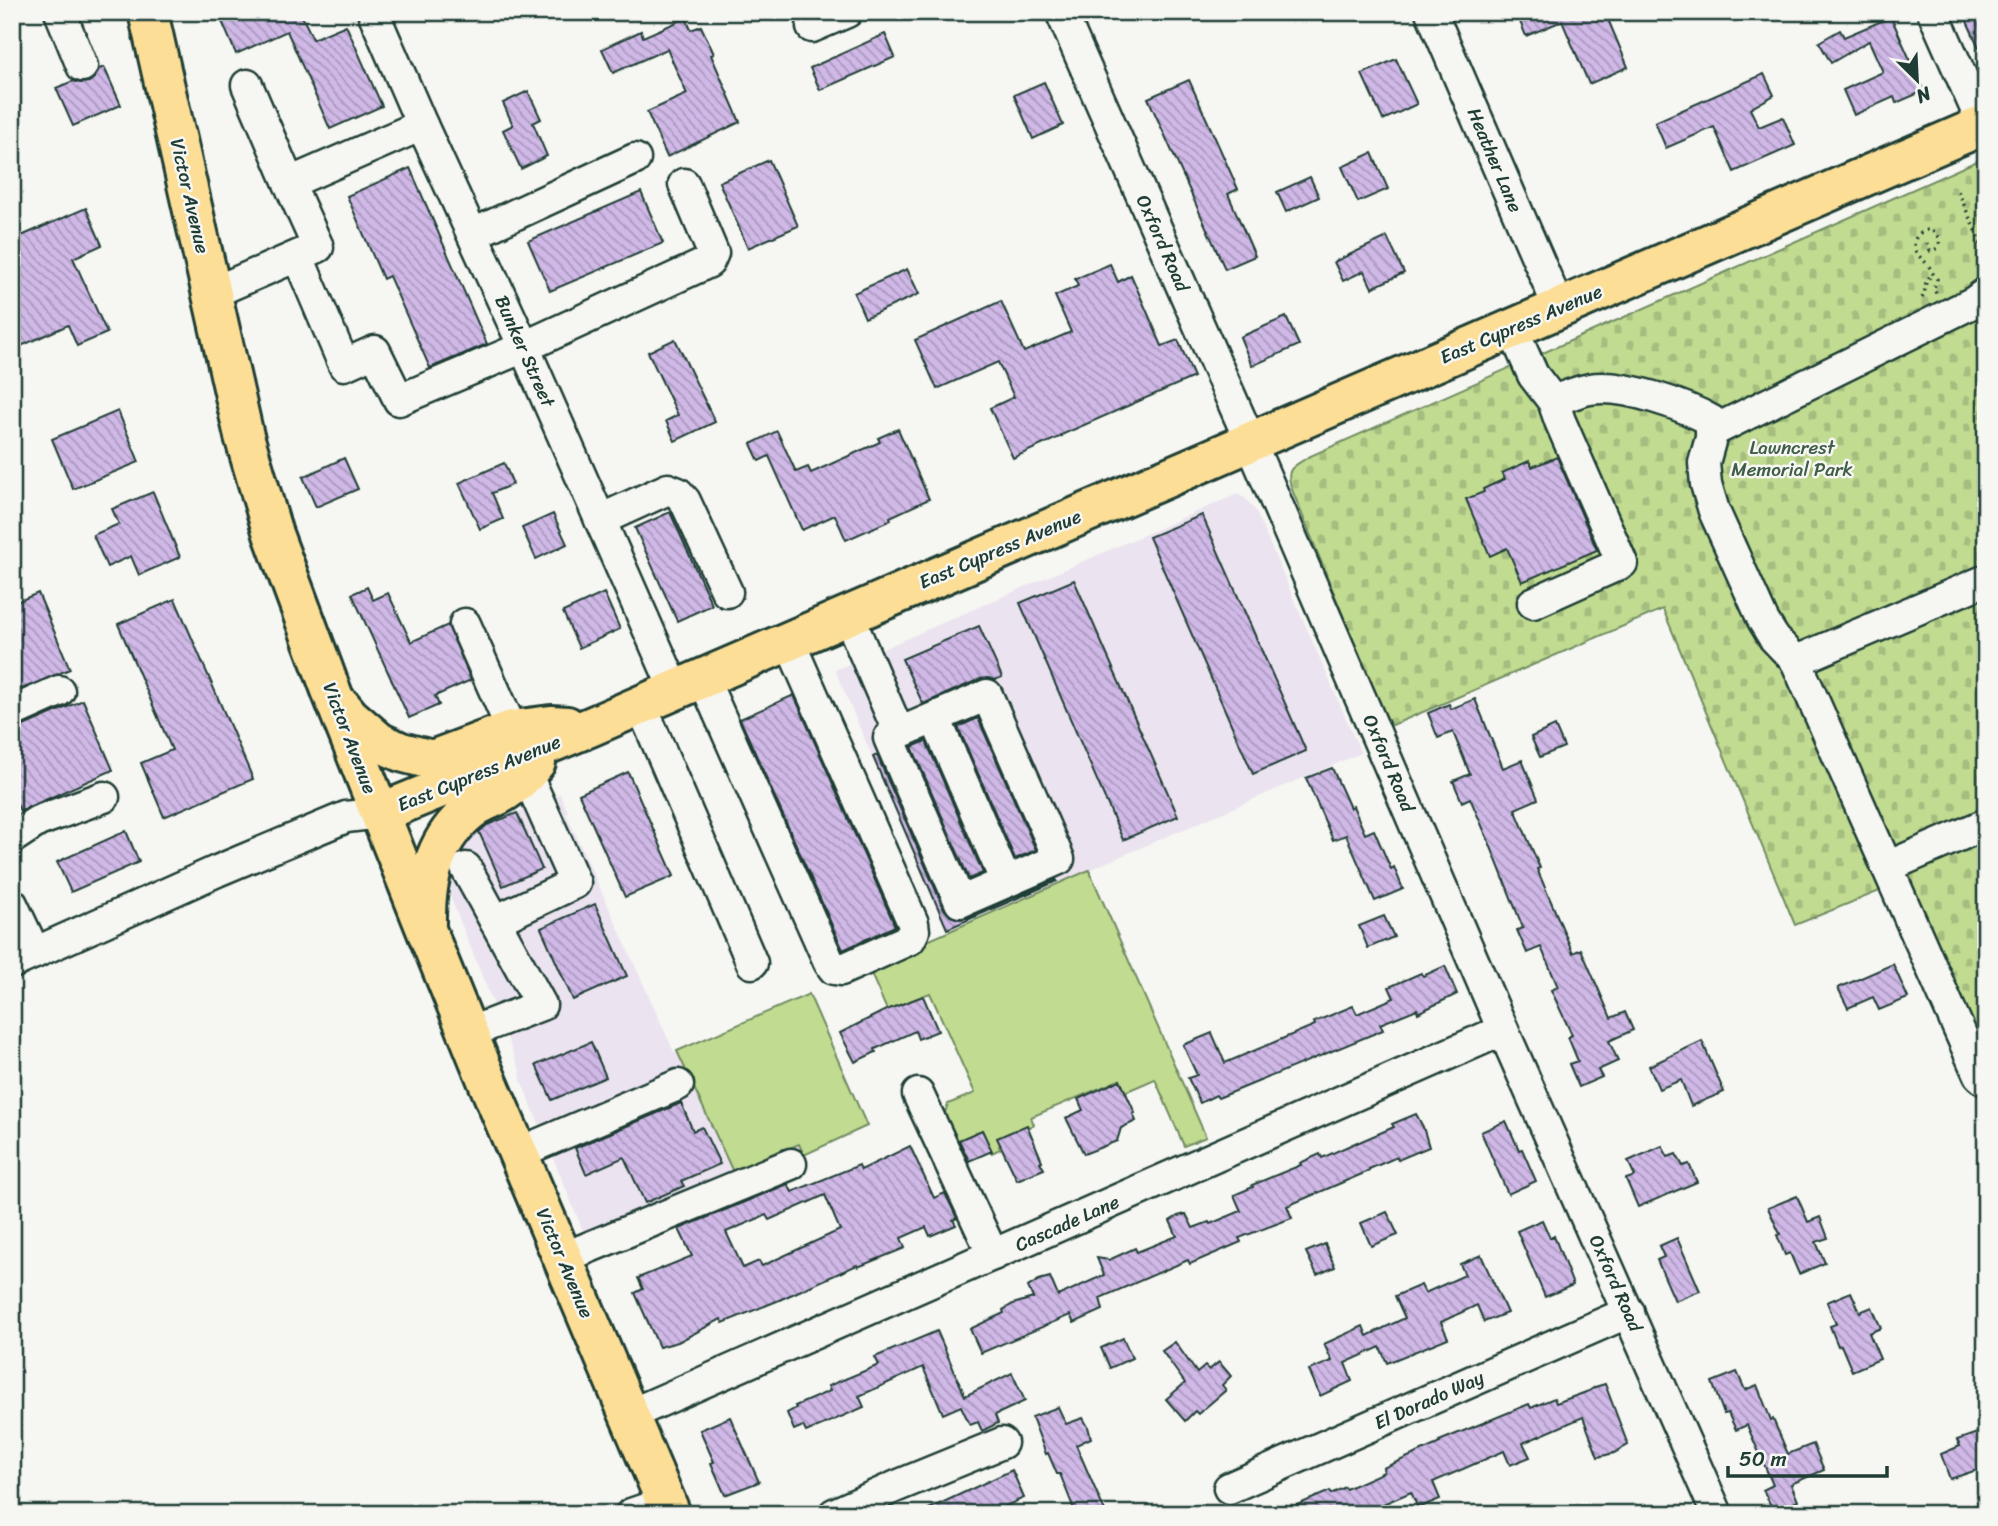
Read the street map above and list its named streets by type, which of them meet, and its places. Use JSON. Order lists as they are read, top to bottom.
{
  "streets": {
    "main road": ["Victor Avenue", "East Cypress Avenue"],
    "street": [
      "Heather Lane",
      "Oxford Road",
      "Bunker Street",
      "Cascade Lane",
      "El Dorado Way"
    ]
  },
  "crossings": [
    ["Heather Lane", "East Cypress Avenue"],
    ["Victor Avenue", "East Cypress Avenue"],
    ["Victor Avenue", "Cascade Lane"],
    ["Oxford Road", "East Cypress Avenue"],
    ["Oxford Road", "Cascade Lane"],
    ["Oxford Road", "El Dorado Way"],
    ["East Cypress Avenue", "Bunker Street"]
  ],
  "parks": ["Lawncrest Memorial Park"],
  "scale_bar": "50 m",
  "north": "bottom right"
}
